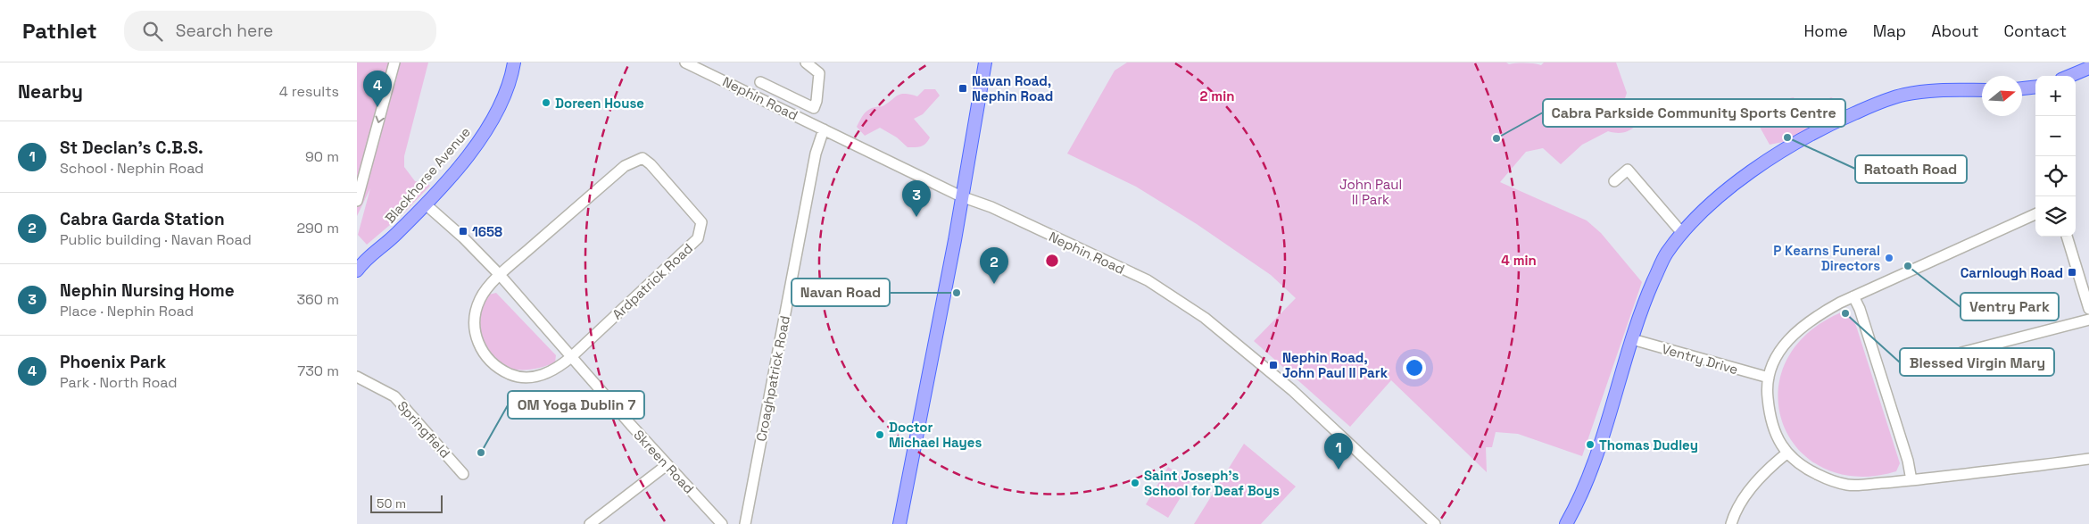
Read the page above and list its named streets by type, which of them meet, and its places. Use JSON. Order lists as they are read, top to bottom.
{
  "streets": {
    "main road": ["Blackhorse Avenue"],
    "street": [
      "Nephin Road",
      "Ardpatrick Road",
      "Ventry Drive",
      "Croaghpatrick Road",
      "Springfield",
      "Skreen Road"
    ]
  },
  "crossings": [
    ["Nephin Road", "Croaghpatrick Road"],
    ["Blackhorse Avenue", "Skreen Road"],
    ["Ardpatrick Road", "Skreen Road"]
  ],
  "parks": ["John Paul II Park"],
  "places": {
    "transit": [
      "Navan Road, Nephin Road",
      "1658",
      "Carnlough Road",
      "Nephin Road, John Paul II Park"
    ],
    "other": [
      "Doreen House",
      "Ratoath Road",
      "Cabra Parkside Community Sports Centre",
      "P Kearns Funeral Directors",
      "Ventry Park",
      "Navan Road",
      "Blessed Virgin Mary",
      "Doctor Michael Hayes",
      "Thomas Dudley",
      "OM Yoga Dublin 7",
      "Saint Joseph's School for Deaf Boys"
    ]
  },
  "scale_bar": "50 m",
  "north": "right",
  "page": {
    "header": "Pathlet",
    "search": "Search here",
    "nav": [
      "Home",
      "Map",
      "About",
      "Contact"
    ],
    "heading": ["Nearby", "4 results"],
    "pins": [
      "4",
      "3",
      "2",
      "1"
    ],
    "map_buttons": ["+", "−"],
    "list": [
      {
        "mark": "1",
        "name": "St Declan's C.B.S.",
        "note": "School · Nephin Road",
        "value": "90 m"
      },
      {
        "mark": "2",
        "name": "Cabra Garda Station",
        "note": "Public building · Navan Road",
        "value": "290 m"
      },
      {
        "mark": "3",
        "name": "Nephin Nursing Home",
        "note": "Place · Nephin Road",
        "value": "360 m"
      },
      {
        "mark": "4",
        "name": "Phoenix Park",
        "note": "Park · North Road",
        "value": "730 m"
      }
    ],
    "scale": "50 m"
  },
  "rings": ["2 min", "4 min"]
}
